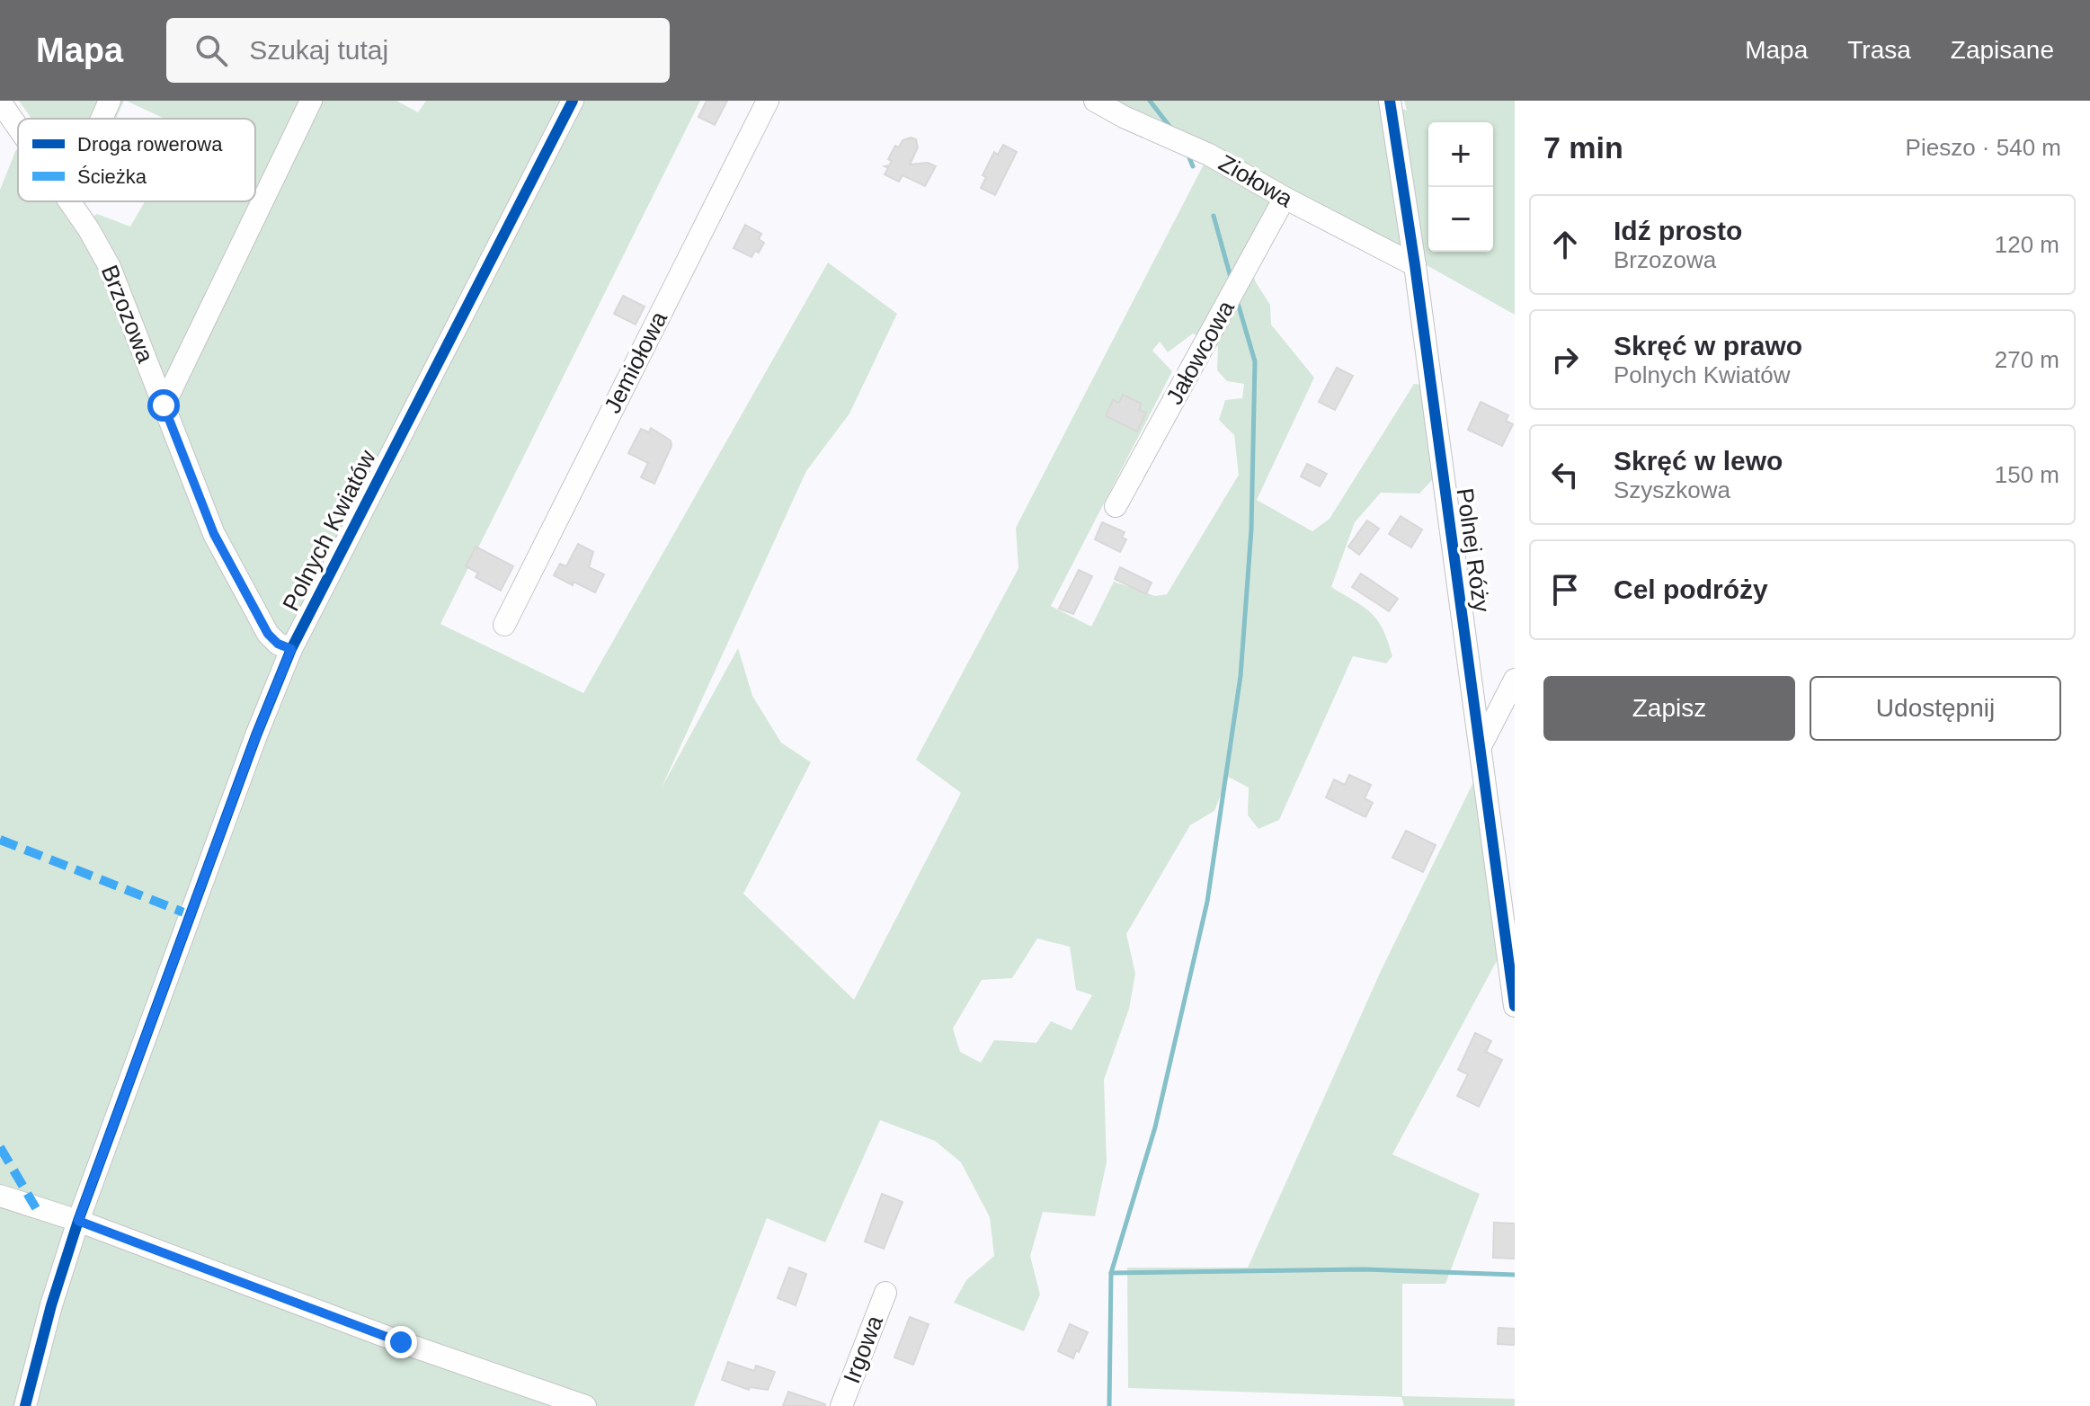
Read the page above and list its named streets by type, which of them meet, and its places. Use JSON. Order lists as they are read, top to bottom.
{
  "streets": {
    "street": [
      "Ziołowa",
      "Brzozowa",
      "Jałowcowa",
      "Jemiołowa",
      "Polnych Kwiatów",
      "Polnej Róży",
      "Irgowa"
    ]
  },
  "crossings": [
    ["Ziołowa", "Jałowcowa"],
    ["Ziołowa", "Polnej Róży"],
    ["Brzozowa", "Polnych Kwiatów"]
  ],
  "legend": ["Droga rowerowa", "Ścieżka"],
  "page": {
    "header": "Mapa",
    "search": "Szukaj tutaj",
    "nav": ["Mapa", "Trasa", "Zapisane"],
    "heading": ["7 min", "Pieszo · 540 m"],
    "map_buttons": ["+", "−"],
    "list": [
      ["Idź prosto", "Brzozowa", "120 m"],
      ["Skręć w prawo", "Polnych Kwiatów", "270 m"],
      ["Skręć w lewo", "Szyszkowa", "150 m"],
      "Cel podróży"
    ],
    "buttons": ["Zapisz", "Udostępnij"]
  }
}
